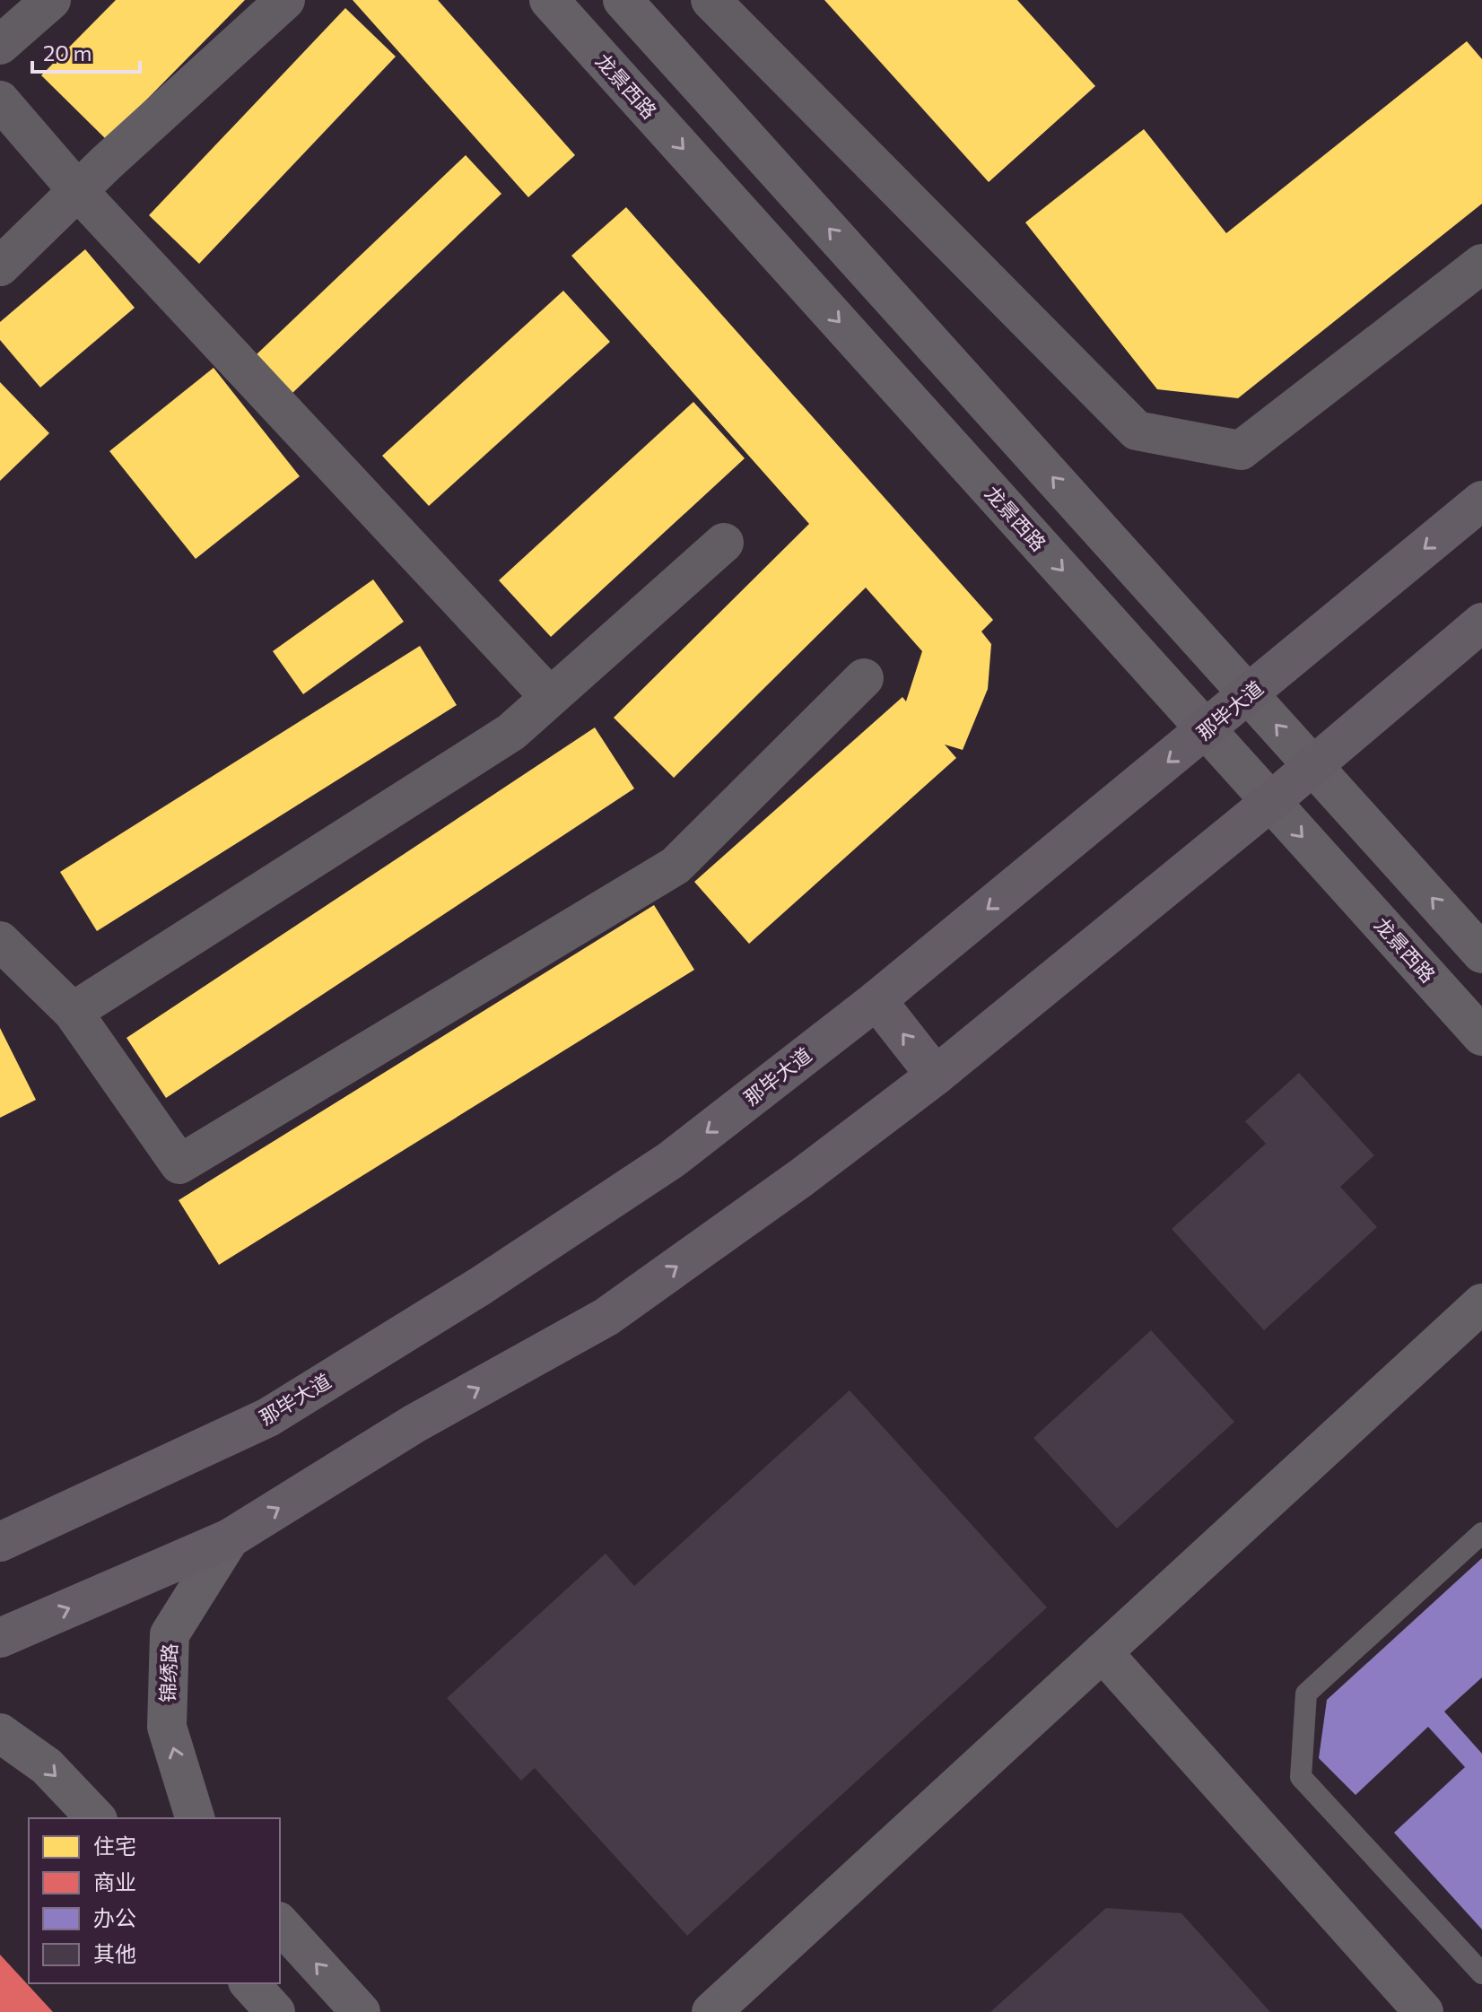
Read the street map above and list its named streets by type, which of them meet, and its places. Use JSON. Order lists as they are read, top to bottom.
{
  "streets": {
    "main road": ["龙景西路", "那毕大道", "锦绣路"]
  },
  "crossings": [
    ["龙景西路", "那毕大道"]
  ],
  "one_way": ["锦绣路"],
  "legend": [
    "住宅",
    "商业",
    "办公",
    "其他"
  ],
  "scale_bar": "20 m"
}
